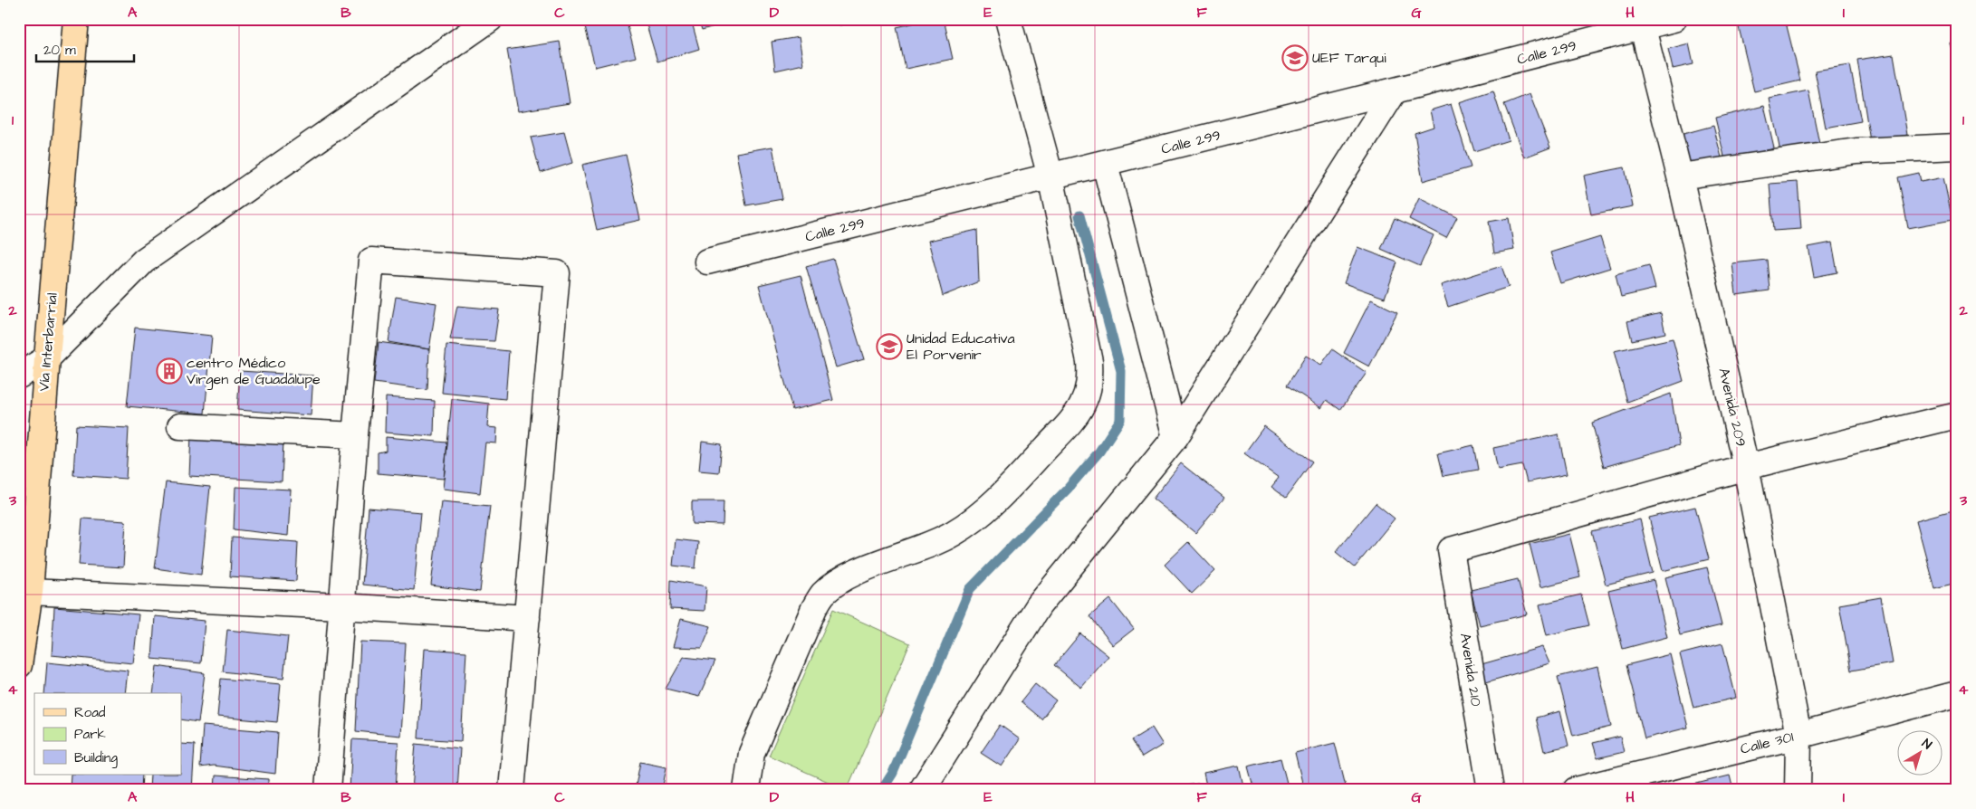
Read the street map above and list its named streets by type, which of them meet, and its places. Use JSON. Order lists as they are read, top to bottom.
{
  "streets": {
    "main road": ["Vía Interbarrial"],
    "street": [
      "Calle 299",
      "Avenida 209",
      "Avenida 210",
      "Calle 301"
    ]
  },
  "crossings": [
    ["Calle 299", "Avenida 209"],
    ["Avenida 209", "Avenida 210"],
    ["Avenida 209", "Calle 301"]
  ],
  "places": {
    "school or university": ["UEF Tarqui", "Unidad Educativa El Porvenir"],
    "building": ["centro Médico Virgen de Guadalupe"]
  },
  "legend": ["Road", "Park", "Building"],
  "scale_bar": "20 m",
  "north": "top right",
  "grid": {
    "columns": [
      "A",
      "B",
      "C",
      "D",
      "E",
      "F",
      "G",
      "H",
      "I"
    ],
    "rows": [
      "1",
      "2",
      "3",
      "4"
    ]
  }
}
